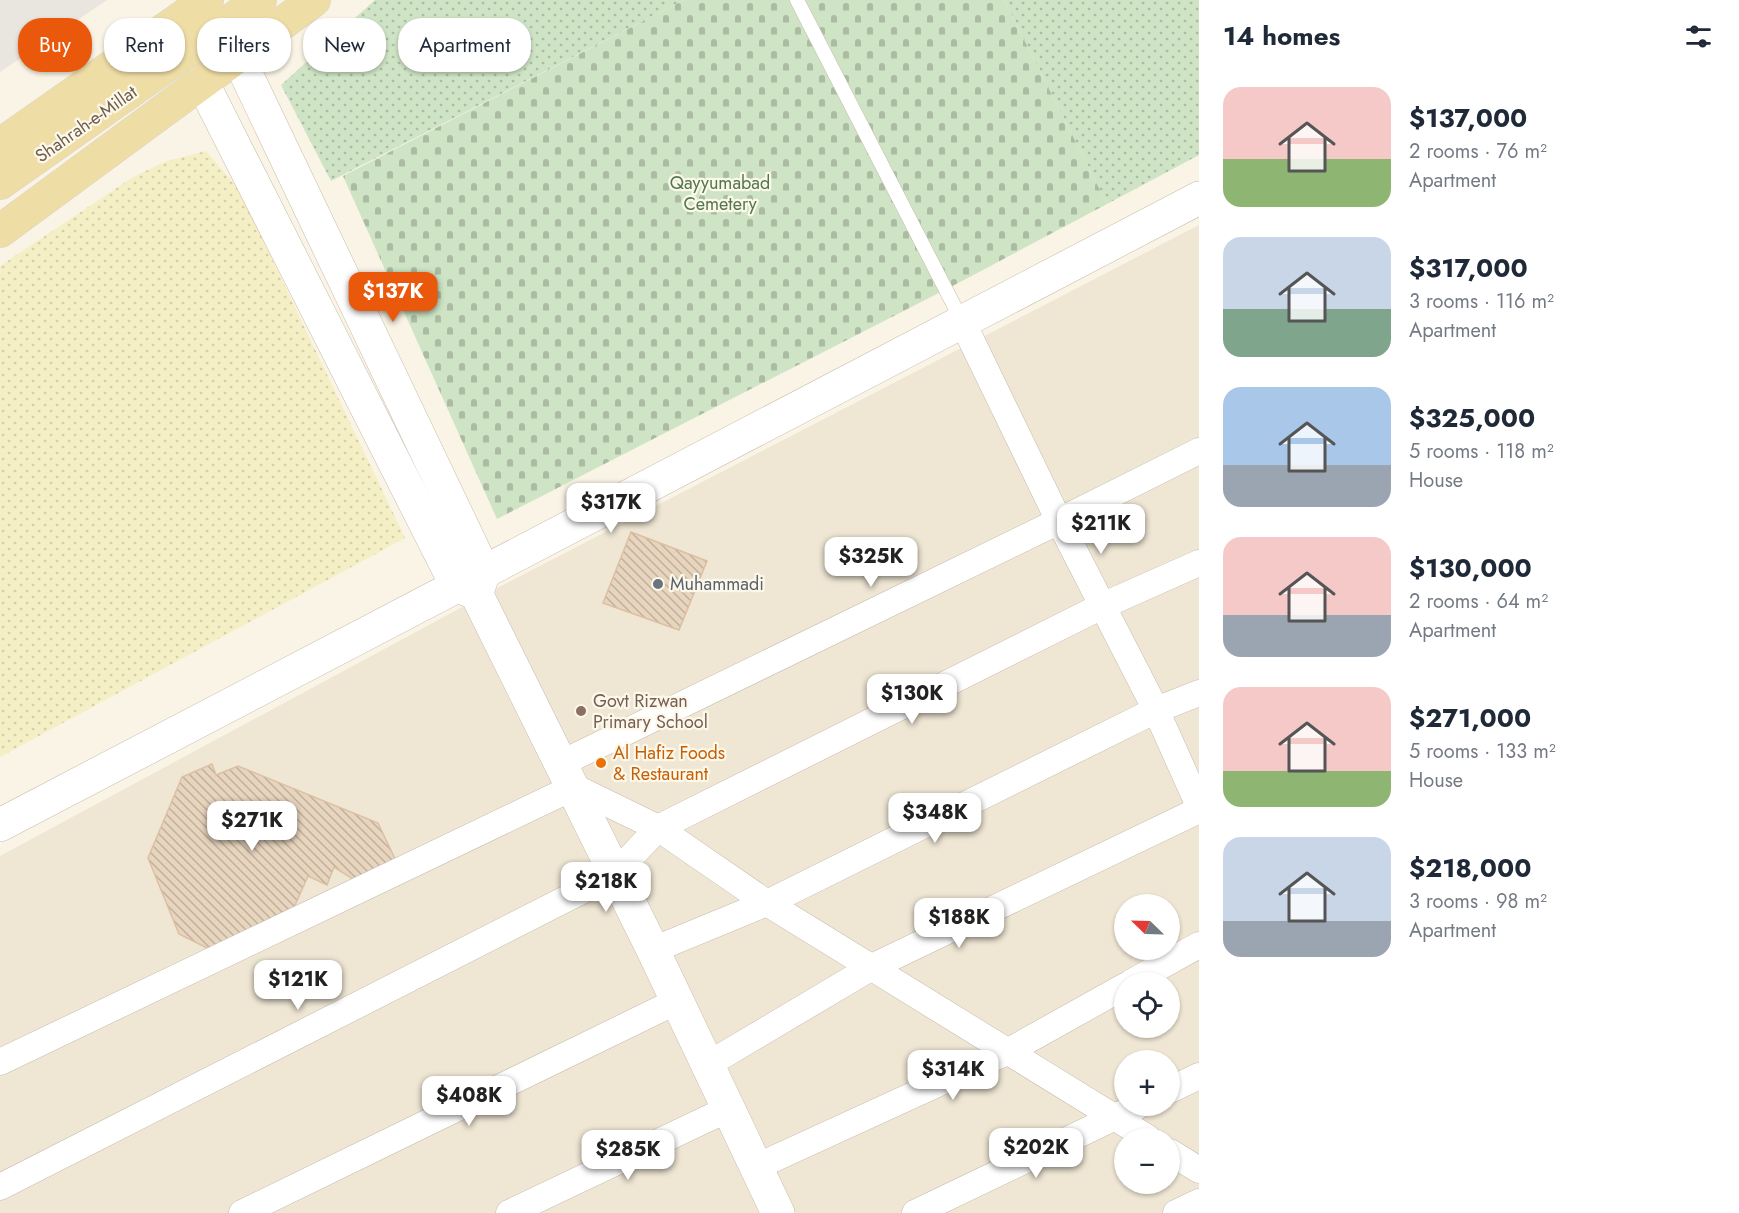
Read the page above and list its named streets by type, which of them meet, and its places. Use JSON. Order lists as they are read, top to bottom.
{
  "streets": {
    "main road": ["Shahrah-e-Millat"]
  },
  "parks": ["Qayyumabad Cemetery"],
  "places": ["Muhammadi", "Govt Rizwan Primary School", "Al Hafiz Foods & Restaurant"],
  "north": "top left",
  "page": {
    "heading": "14 homes",
    "chip": [
      "Buy",
      "Rent",
      "Filters",
      "New",
      "Apartment"
    ],
    "list": [
      {
        "name": "$137,000",
        "note": "2 rooms · 76 m² · Apartment"
      },
      {
        "name": "$317,000",
        "note": "3 rooms · 116 m² · Apartment"
      },
      {
        "name": "$325,000",
        "note": "5 rooms · 118 m² · House"
      },
      {
        "name": "$130,000",
        "note": "2 rooms · 64 m² · Apartment"
      },
      {
        "name": "$271,000",
        "note": "5 rooms · 133 m² · House"
      },
      {
        "name": "$218,000",
        "note": "3 rooms · 98 m² · Apartment"
      }
    ],
    "price": [
      "$137K",
      "$317K",
      "$211K",
      "$325K",
      "$130K",
      "$348K",
      "$271K",
      "$218K",
      "$188K",
      "$121K",
      "$314K",
      "$408K",
      "$202K",
      "$285K"
    ],
    "map_buttons": ["+", "−"]
  }
}
